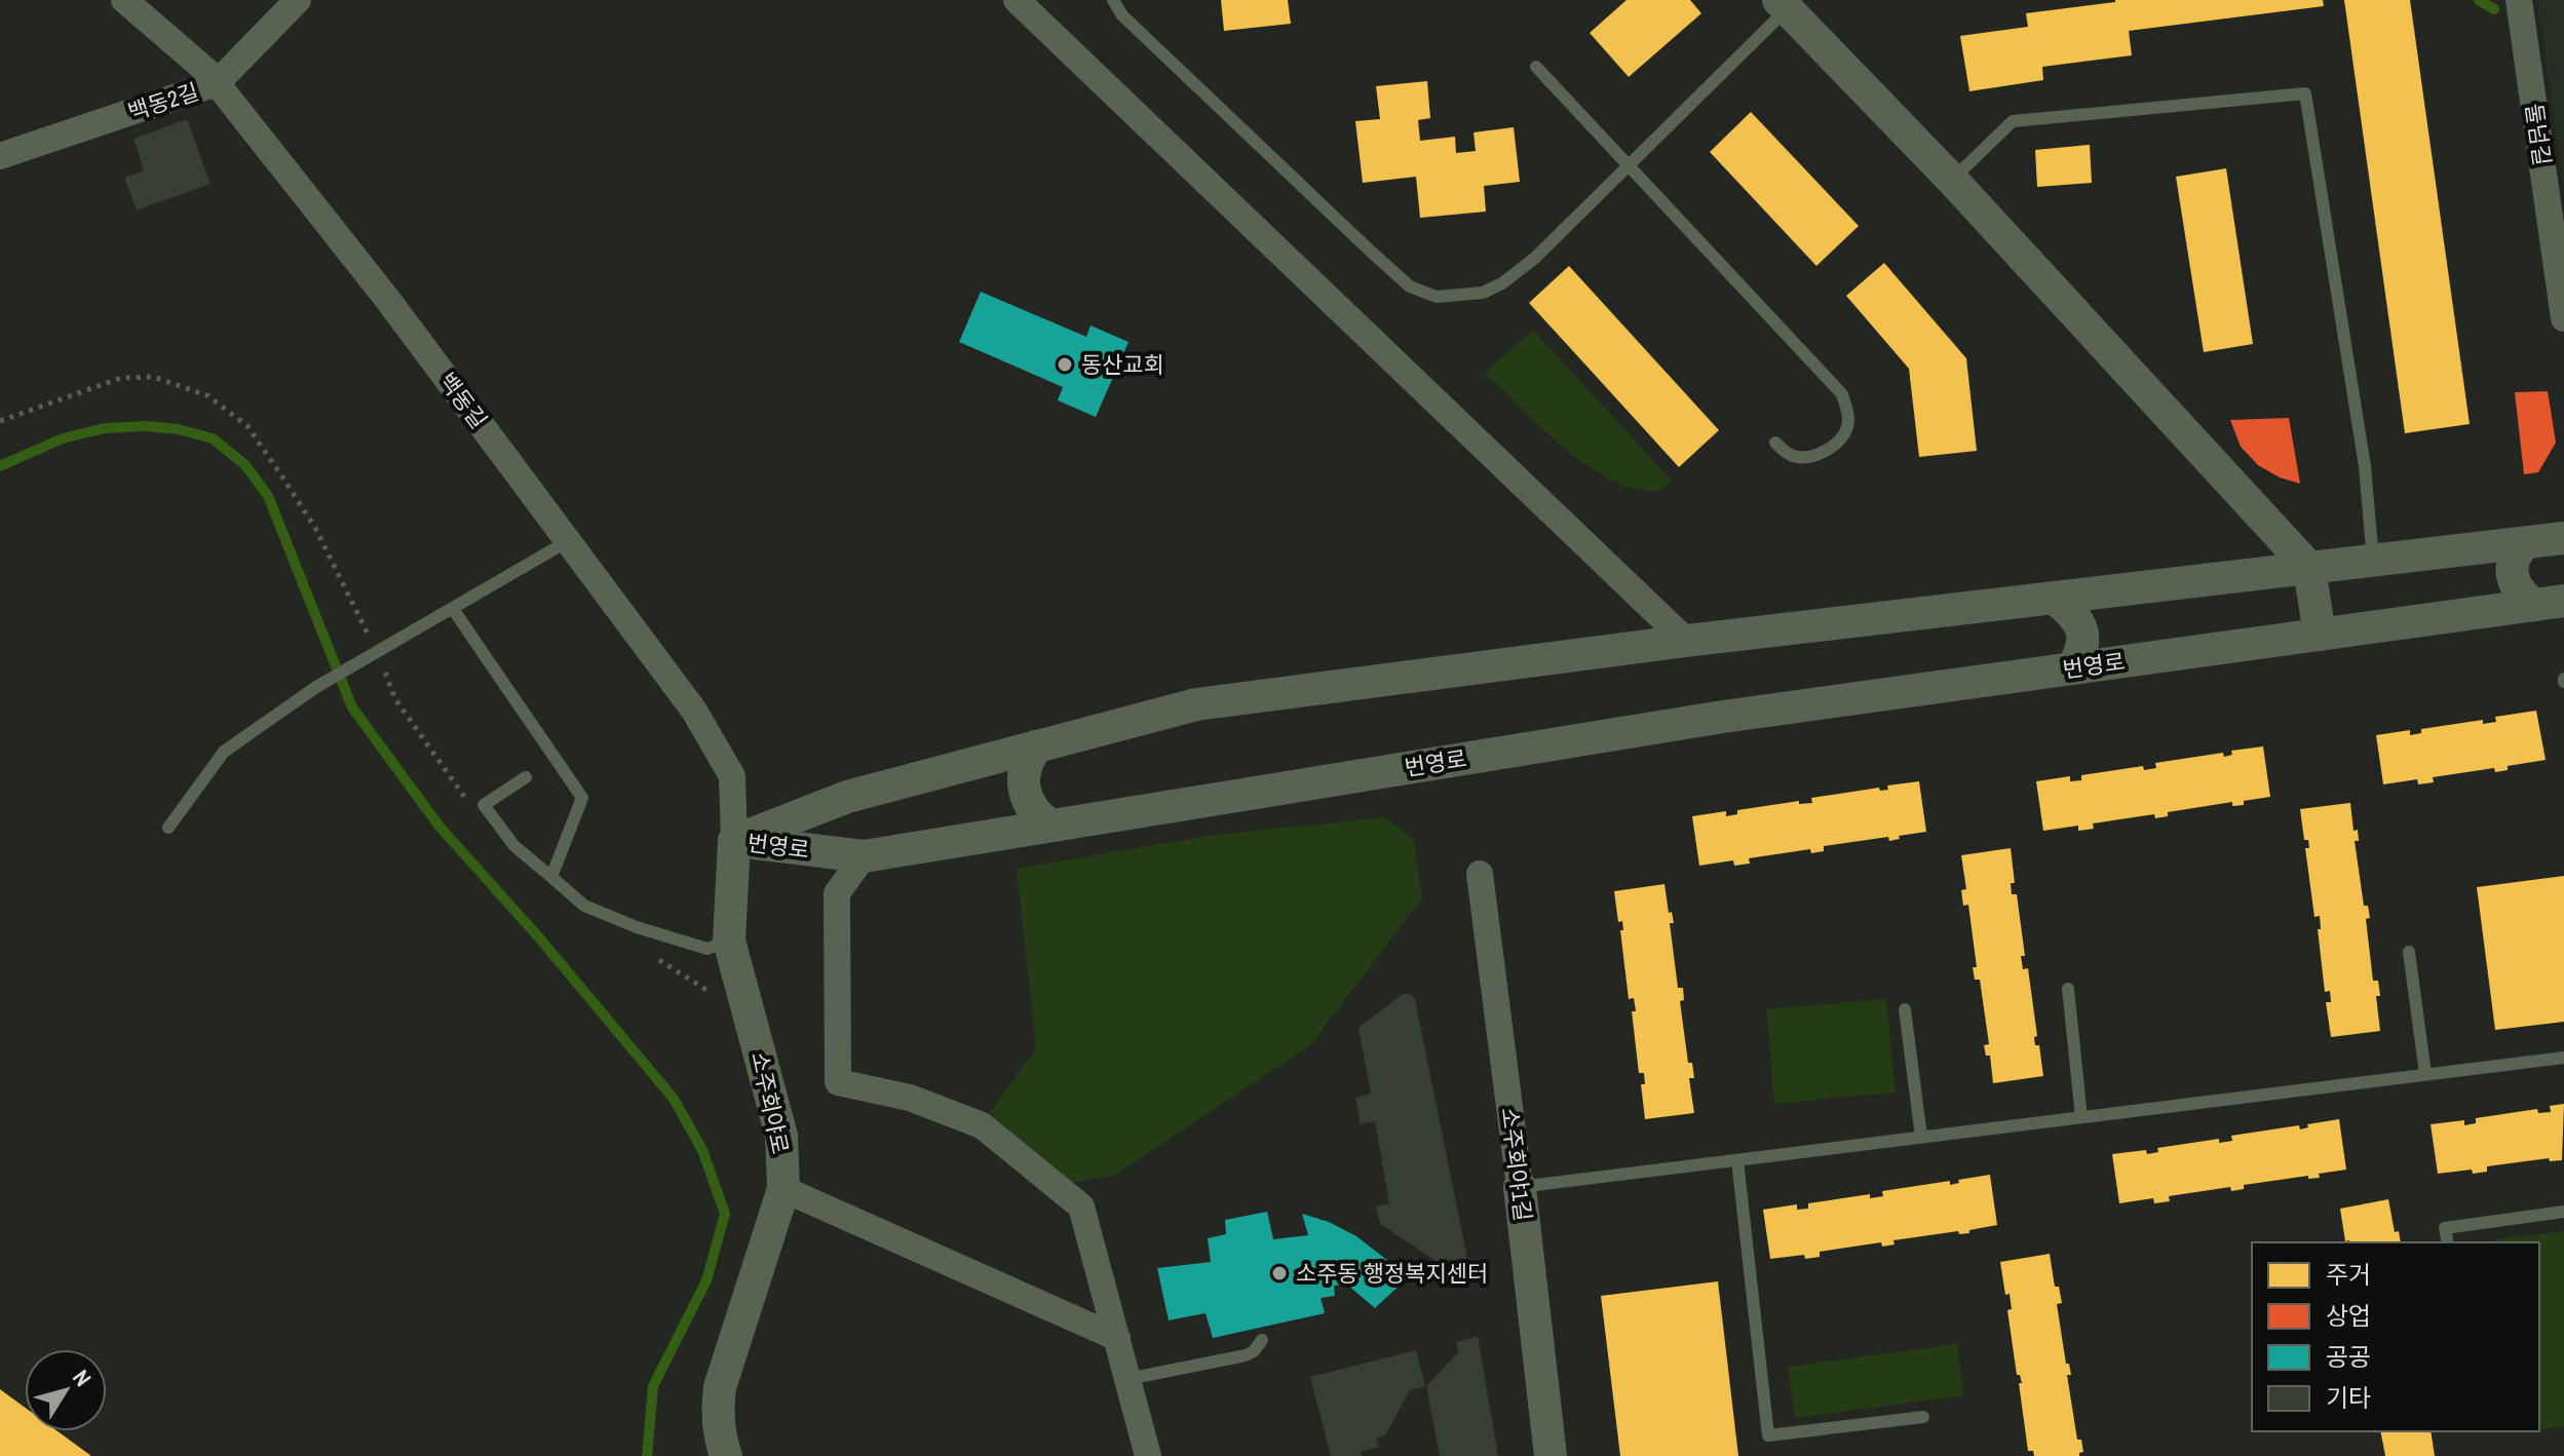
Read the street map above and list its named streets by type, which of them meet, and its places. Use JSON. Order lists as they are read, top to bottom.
{
  "streets": {
    "street": [
      "백동2길",
      "둘넘길",
      "백동길",
      "번영로",
      "소주회야로",
      "소주회야1길"
    ]
  },
  "crossings": [
    ["백동2길", "백동길"],
    ["백동길", "번영로"],
    ["백동길", "소주회야로"],
    ["번영로", "소주회야로"]
  ],
  "places": ["동산교회", "소주동 행정복지센터"],
  "legend": [
    "주거",
    "상업",
    "공공",
    "기타"
  ],
  "north": "top right"
}
